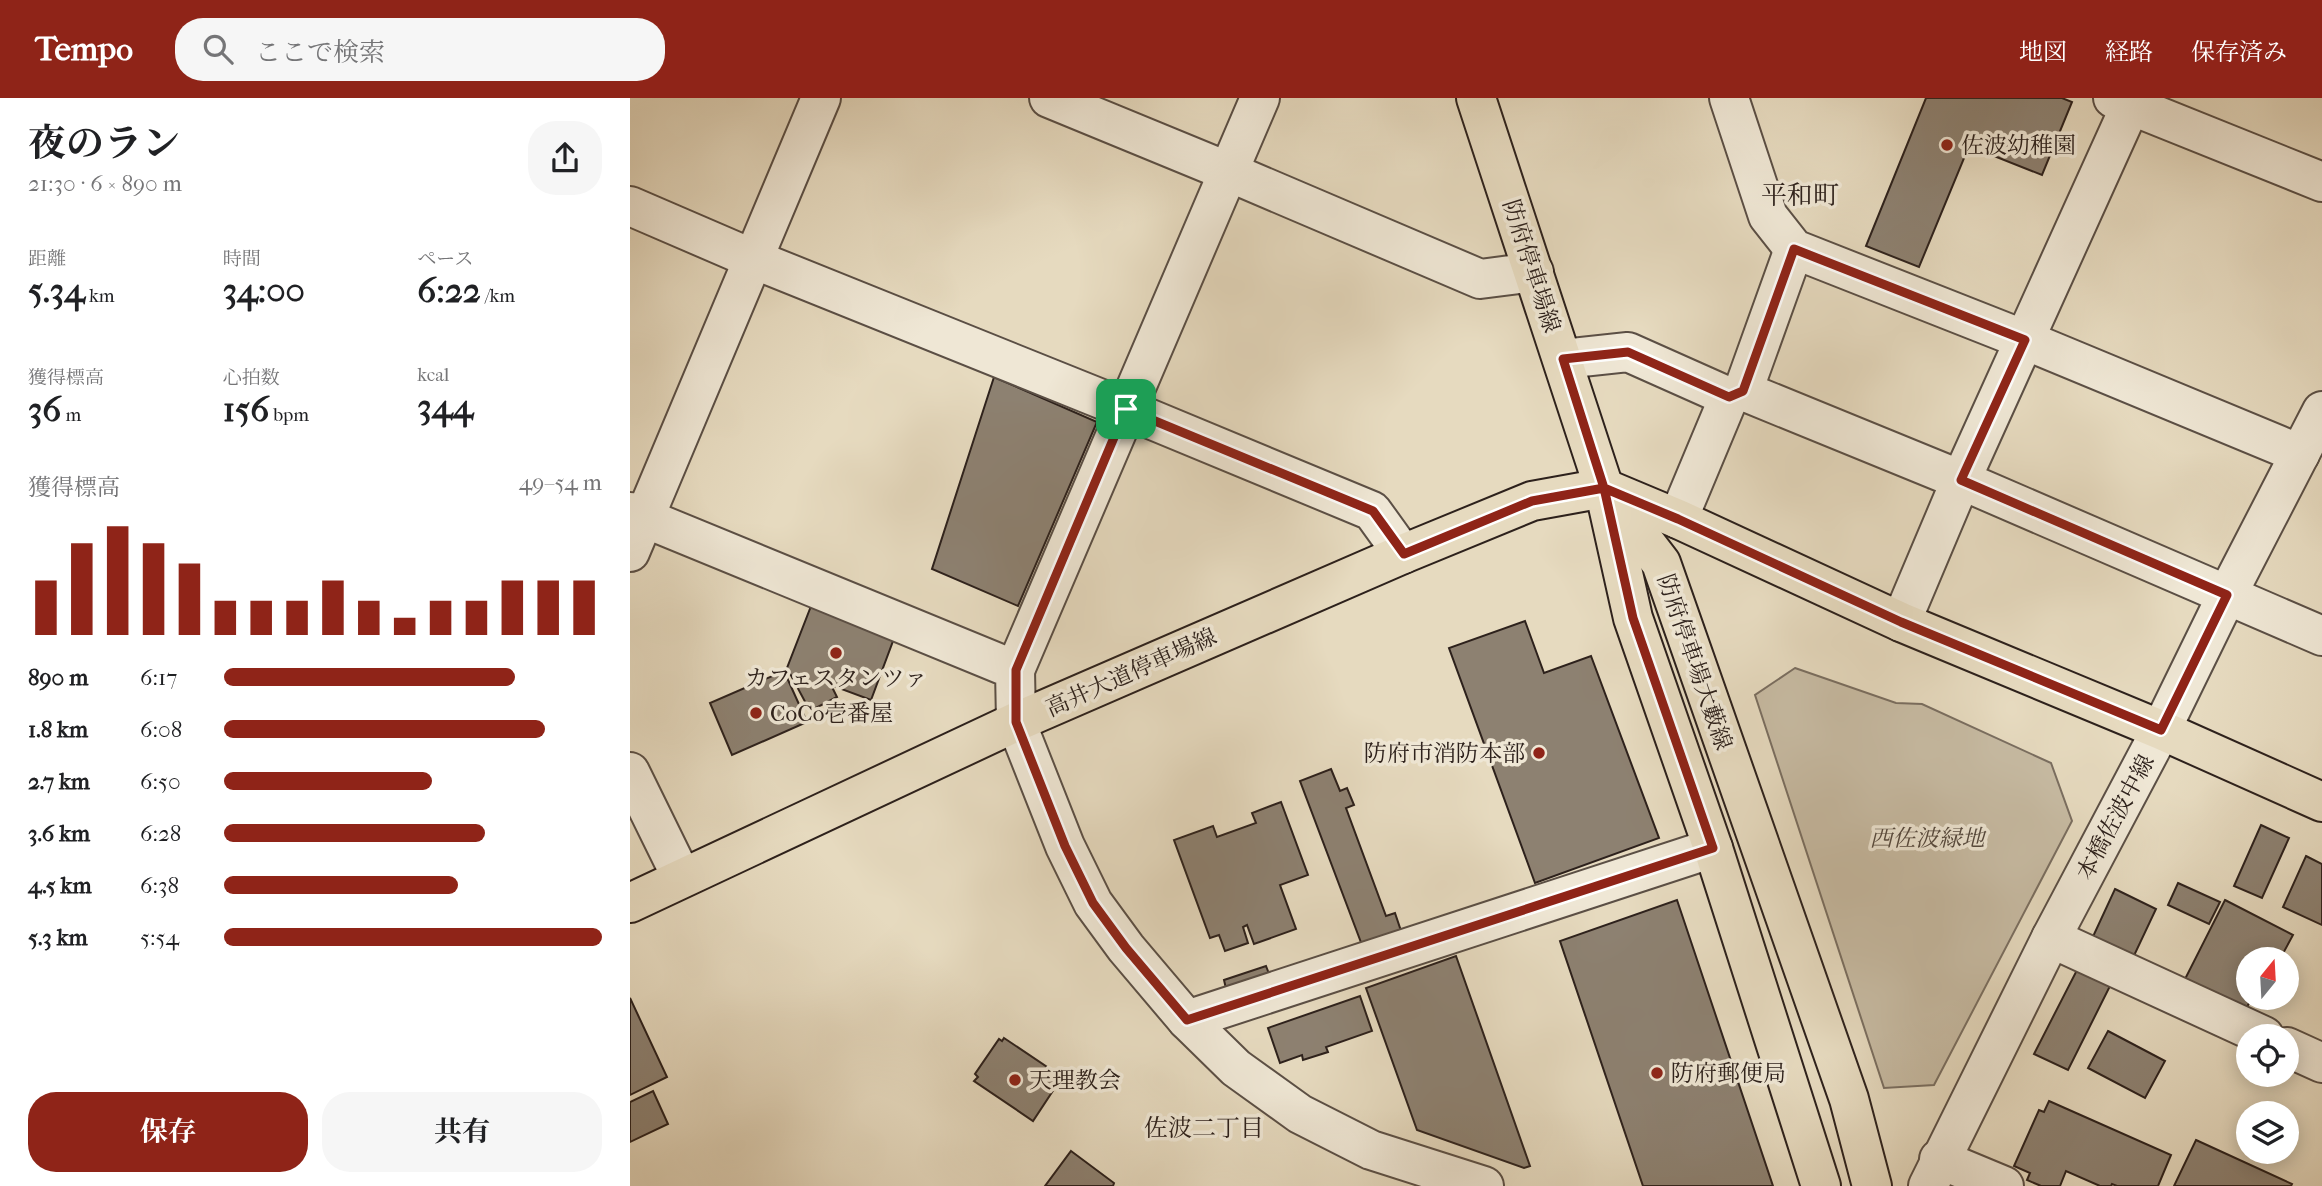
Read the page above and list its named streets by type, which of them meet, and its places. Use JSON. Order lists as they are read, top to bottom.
{
  "streets": {
    "main road": ["防府停車場線", "防府停車場大藪線", "高井大道停車場線"],
    "street": ["本橋佐波中線"]
  },
  "crossings": [
    ["防府停車場線", "防府停車場大藪線"],
    ["防府停車場線", "高井大道停車場線"],
    ["防府停車場大藪線", "高井大道停車場線"]
  ],
  "districts": ["平和町", "佐波二丁目"],
  "parks": ["西佐波緑地"],
  "places": [
    "佐波幼稚園",
    "カフェスタンツァ",
    "CoCo壱番屋",
    "防府市消防本部",
    "防府郵便局",
    "天理教会"
  ],
  "north": "top",
  "page": {
    "header": "Tempo",
    "search": "ここで検索",
    "nav": ["地図", "経路", "保存済み"],
    "heading": ["夜のラン", "21:30 · 6 × 890 m"],
    "stats": [
      ["距離", "5.34 km"],
      ["時間", "34:00"],
      ["ペース", "6:22 /km"],
      ["獲得標高", "36 m"],
      ["心拍数", "156 bpm"],
      ["kcal", "344"]
    ],
    "chart": ["獲得標高", "49–54 m"],
    "list": [
      {
        "name": "890 m",
        "note": "6:17"
      },
      {
        "name": "1.8 km",
        "note": "6:08"
      },
      {
        "name": "2.7 km",
        "note": "6:50"
      },
      {
        "name": "3.6 km",
        "note": "6:28"
      },
      {
        "name": "4.5 km",
        "note": "6:38"
      },
      {
        "name": "5.3 km",
        "note": "5:54"
      }
    ],
    "buttons": ["保存", "共有"]
  }
}
